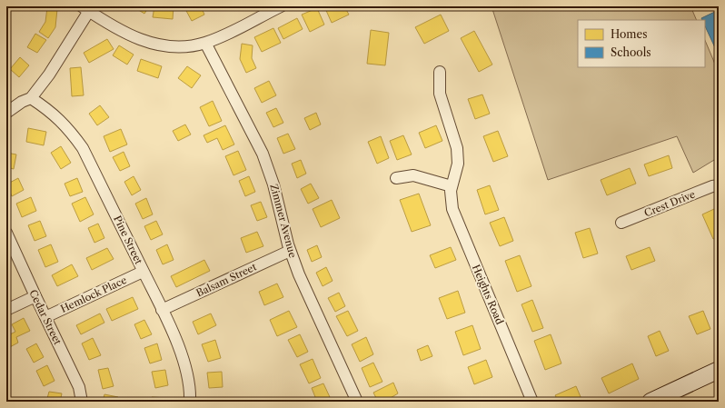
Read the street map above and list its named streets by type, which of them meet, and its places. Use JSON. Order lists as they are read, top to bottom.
{
  "streets": {
    "street": [
      "Crest Drive",
      "Zimmer Avenue",
      "Pine Street",
      "Balsam Street",
      "Hemlock Place",
      "Heights Road",
      "Cedar Street"
    ]
  },
  "crossings": [
    ["Zimmer Avenue", "Balsam Street"],
    ["Pine Street", "Balsam Street"],
    ["Pine Street", "Hemlock Place"],
    ["Hemlock Place", "Cedar Street"]
  ],
  "legend": ["Homes", "Schools"]
}
